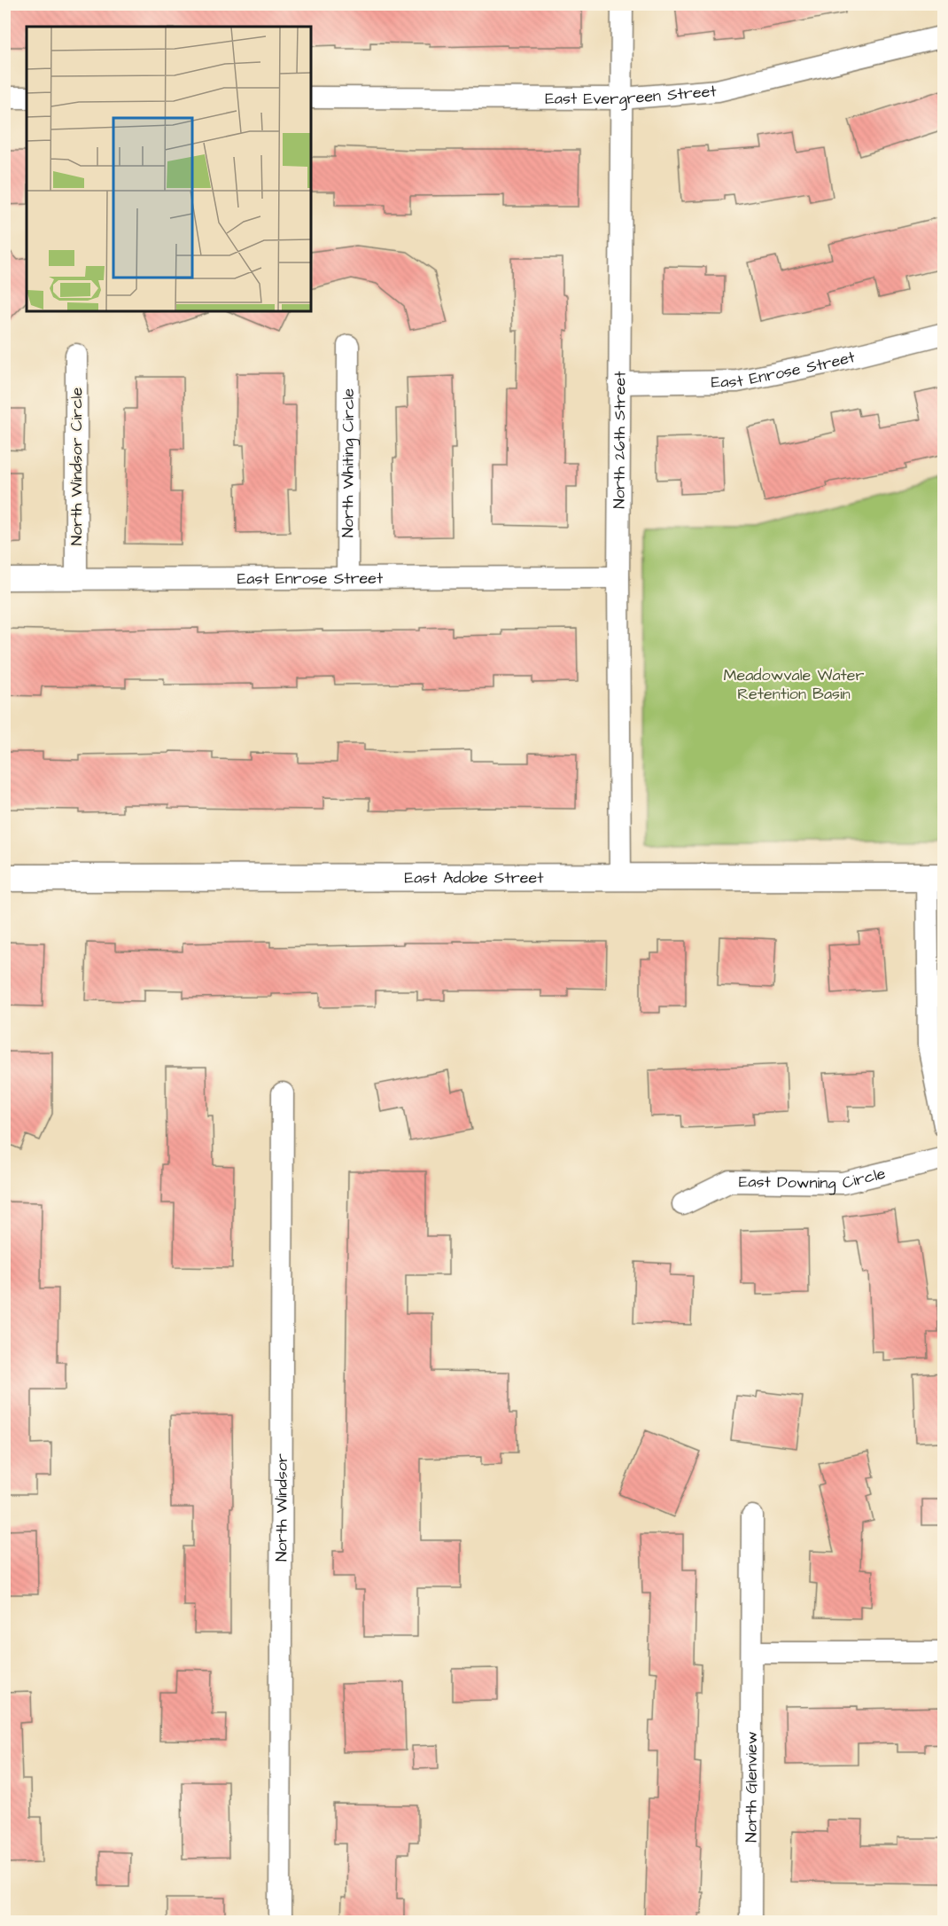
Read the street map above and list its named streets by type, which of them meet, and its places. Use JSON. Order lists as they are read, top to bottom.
{
  "streets": {
    "street": [
      "East Evergreen Street",
      "East Enrose Street",
      "North 26th Street",
      "North Whiting Circle",
      "North Windsor Circle",
      "East Adobe Street",
      "East Downing Circle",
      "North Windsor",
      "North Glenview"
    ]
  },
  "crossings": [
    ["East Evergreen Street", "North 26th Street"],
    ["East Enrose Street", "North 26th Street"],
    ["East Enrose Street", "North Whiting Circle"],
    ["East Enrose Street", "North Windsor Circle"],
    ["North 26th Street", "East Adobe Street"]
  ],
  "parks": ["Meadowvale Water Retention Basin"]
}
